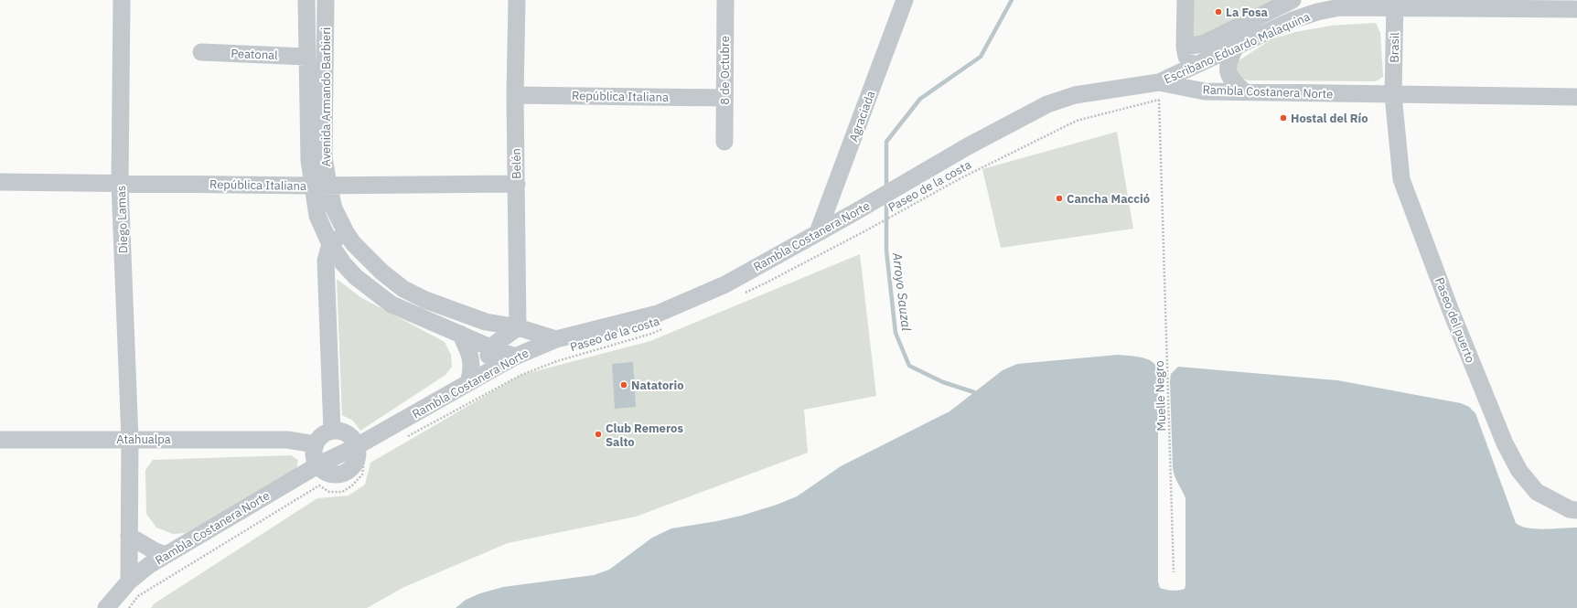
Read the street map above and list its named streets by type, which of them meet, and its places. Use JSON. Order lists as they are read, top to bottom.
{
  "streets": {
    "street": [
      "Escribano Eduardo Malaquina",
      "Brasil",
      "Peatonal",
      "8 de Octubre",
      "Rambla Costanera Norte",
      "República Italiana",
      "Avenida Armando Barbieri",
      "Agraciada",
      "Belén",
      "Diego Lamas",
      "Paseo del puerto",
      "Atahualpa"
    ],
    "path": ["Paseo de la costa", "Muelle Negro"]
  },
  "crossings": [
    ["Escribano Eduardo Malaquina", "Brasil"],
    ["Escribano Eduardo Malaquina", "Rambla Costanera Norte"],
    ["Escribano Eduardo Malaquina", "Muelle Negro"],
    ["Brasil", "Rambla Costanera Norte"],
    ["Brasil", "Paseo del puerto"],
    ["Peatonal", "Avenida Armando Barbieri"],
    ["8 de Octubre", "República Italiana"],
    ["Rambla Costanera Norte", "Avenida Armando Barbieri"],
    ["Rambla Costanera Norte", "Agraciada"],
    ["Rambla Costanera Norte", "Diego Lamas"],
    ["Rambla Costanera Norte", "Paseo del puerto"],
    ["Rambla Costanera Norte", "Muelle Negro"],
    ["Rambla Costanera Norte", "Atahualpa"],
    ["República Italiana", "Avenida Armando Barbieri"],
    ["República Italiana", "Belén"],
    ["República Italiana", "Diego Lamas"],
    ["Avenida Armando Barbieri", "Belén"],
    ["Paseo de la costa", "Muelle Negro"],
    ["Diego Lamas", "Atahualpa"]
  ],
  "water": ["Arroyo Sauzal"],
  "places": [
    "La Fosa",
    "Hostal del Río",
    "Cancha Macció",
    "Natatorio",
    "Club Remeros Salto"
  ]
}
